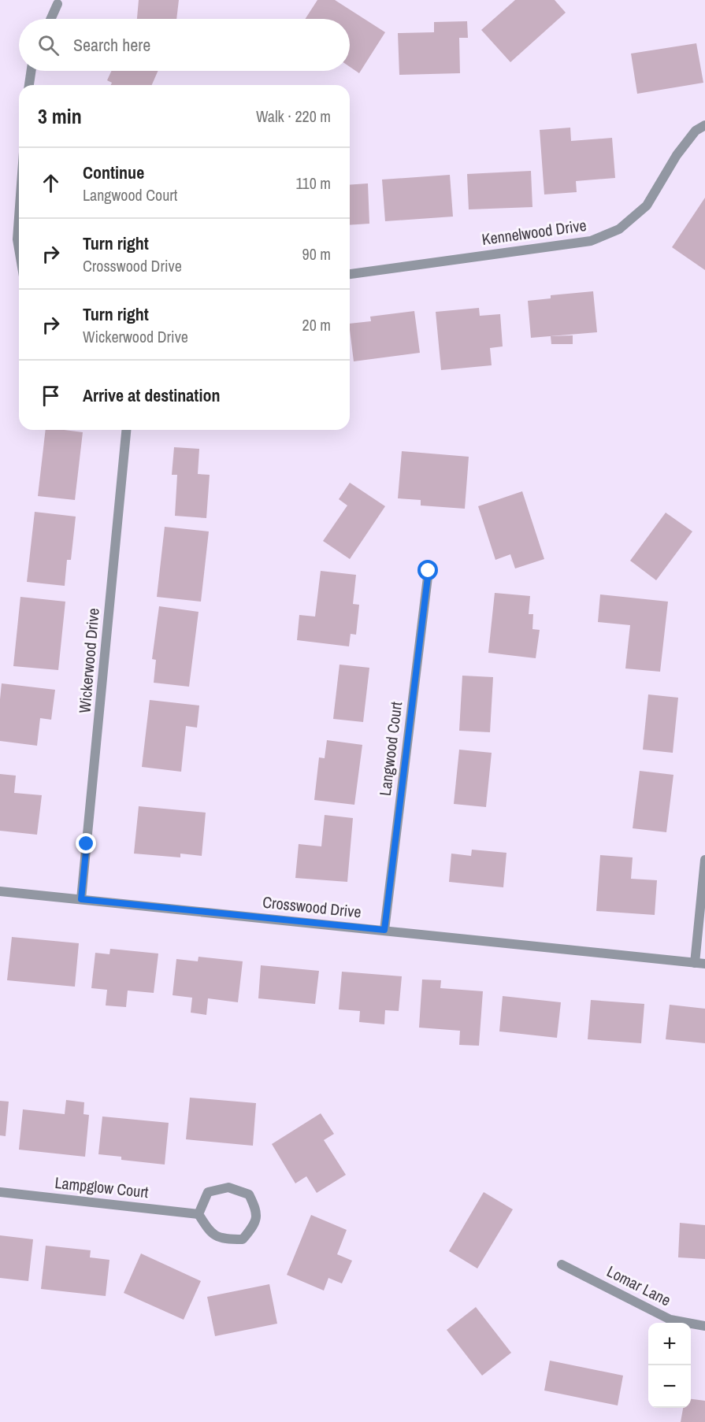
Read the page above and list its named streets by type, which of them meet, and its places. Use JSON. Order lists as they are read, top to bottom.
{
  "streets": {
    "street": [
      "Kennelwood Drive",
      "Wickerwood Drive",
      "Langwood Court",
      "Crosswood Drive",
      "Lampglow Court",
      "Lomar Lane"
    ]
  },
  "crossings": [
    ["Wickerwood Drive", "Crosswood Drive"],
    ["Langwood Court", "Crosswood Drive"]
  ],
  "page": {
    "search": "Search here",
    "heading": ["3 min", "Walk · 220 m"],
    "list": [
      ["Continue", "Langwood Court", "110 m"],
      ["Turn right", "Crosswood Drive", "90 m"],
      ["Turn right", "Wickerwood Drive", "20 m"],
      "Arrive at destination"
    ],
    "map_buttons": ["+", "−"]
  }
}
